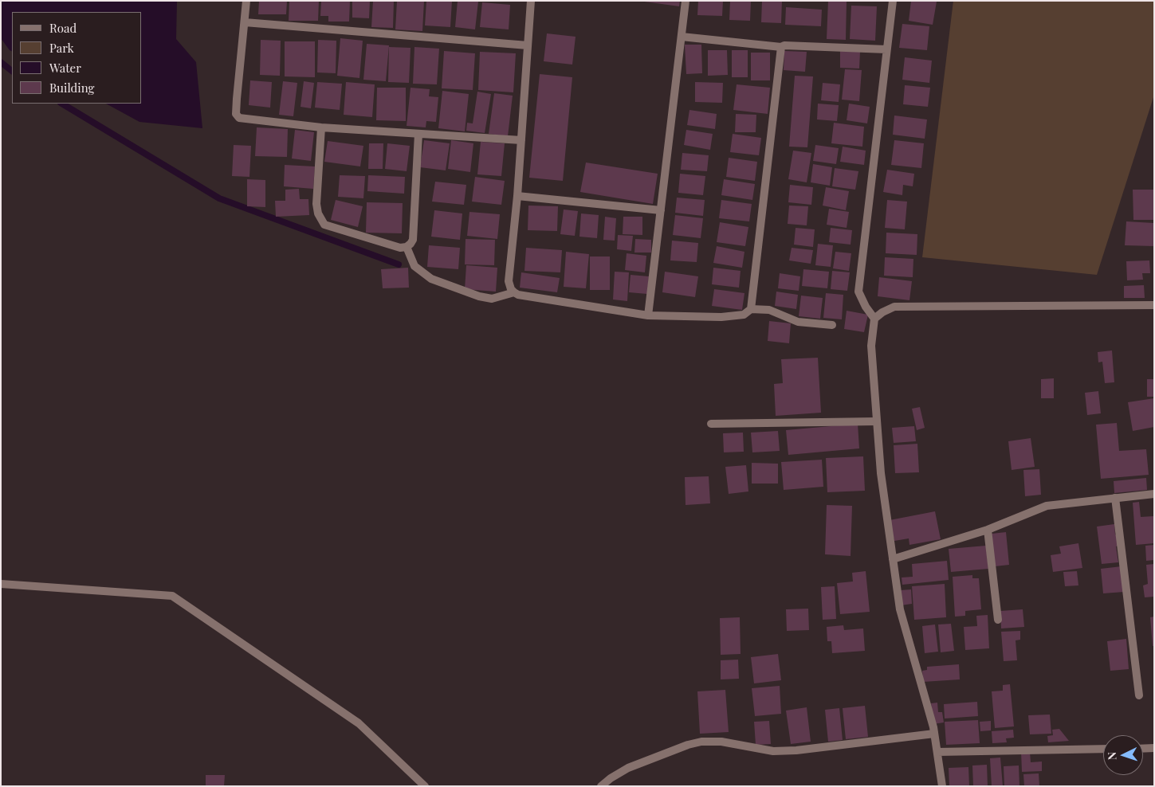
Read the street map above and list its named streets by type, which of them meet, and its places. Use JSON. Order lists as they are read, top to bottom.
{
  "legend": [
    "Road",
    "Park",
    "Water",
    "Building"
  ],
  "north": "left"
}
